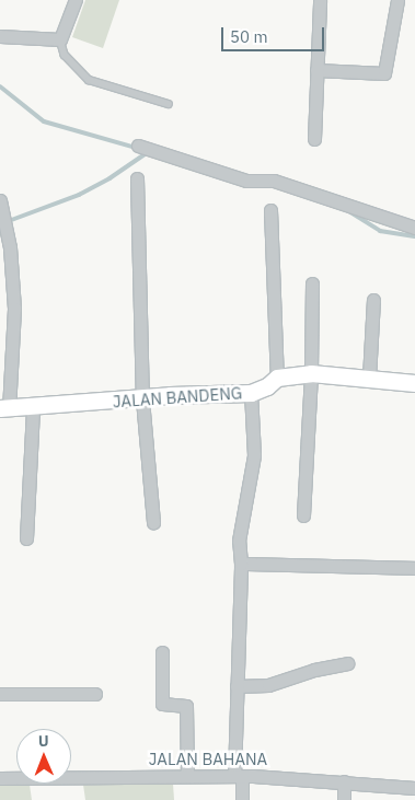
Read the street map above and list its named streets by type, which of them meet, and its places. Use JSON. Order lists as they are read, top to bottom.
{
  "streets": {
    "street": ["JALAN BANDENG", "JALAN BAHANA"]
  },
  "scale_bar": "50 m",
  "north": "top"
}
